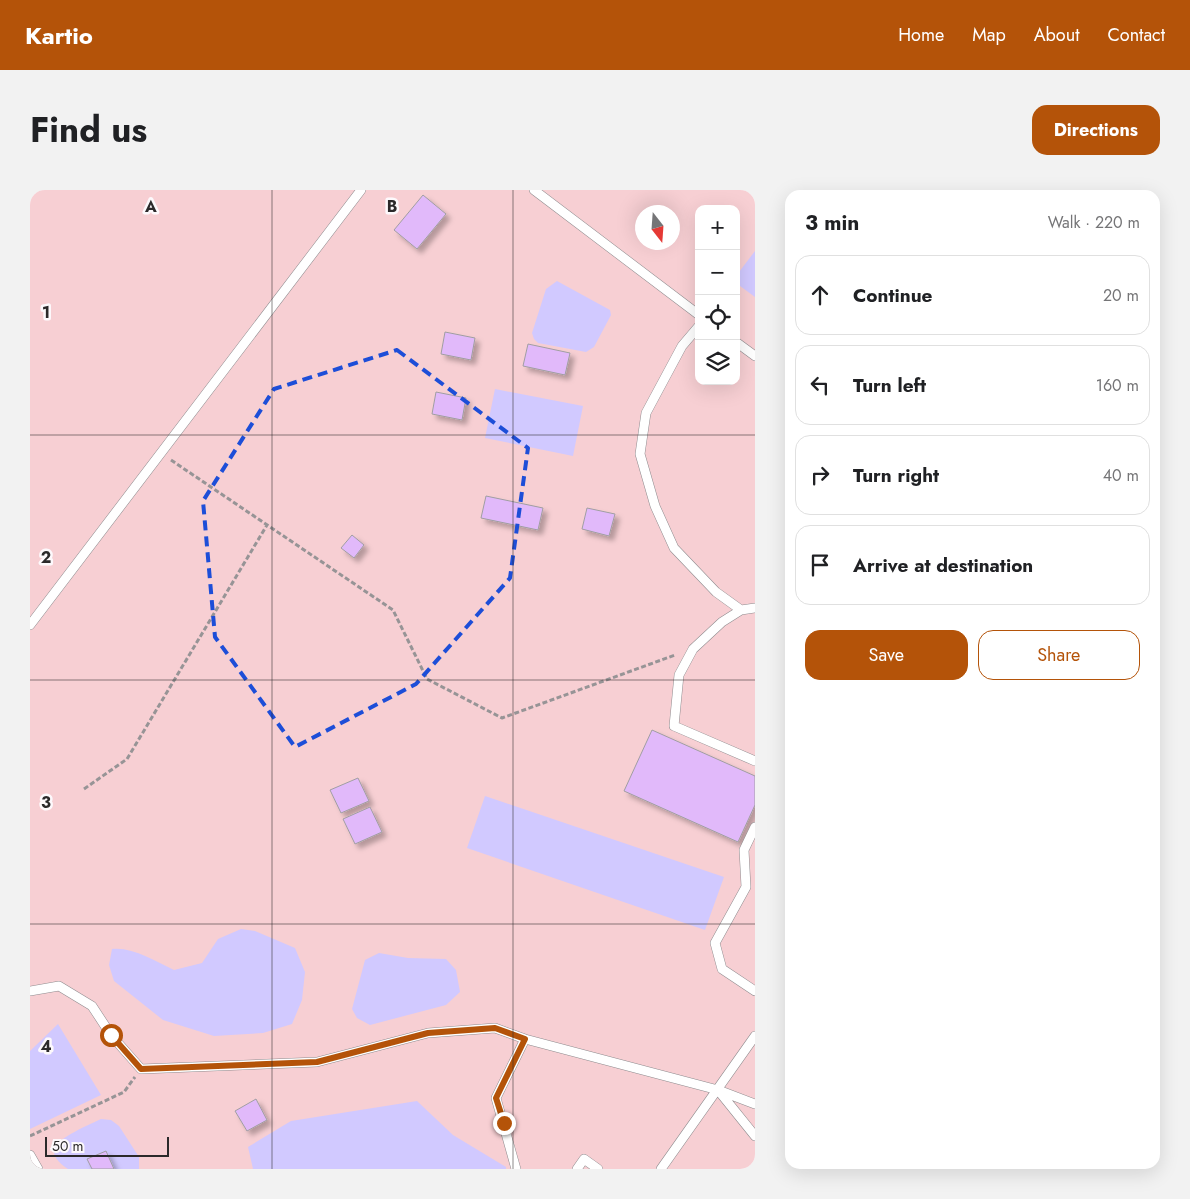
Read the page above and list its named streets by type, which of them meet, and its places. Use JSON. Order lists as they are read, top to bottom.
{
  "scale_bar": "50 m",
  "north": "bottom",
  "page": {
    "header": "Kartio",
    "nav": [
      "Home",
      "Map",
      "About",
      "Contact"
    ],
    "title": "Find us",
    "buttons": [
      "Directions",
      ["Save", "Share"]
    ],
    "heading": ["3 min", "Walk · 220 m"],
    "map_buttons": ["+", "−"],
    "list": [
      ["Continue", "20 m"],
      ["Turn left", "160 m"],
      ["Turn right", "40 m"],
      "Arrive at destination"
    ],
    "scale": "50 m"
  },
  "grid": {
    "columns": ["A", "B"],
    "rows": [
      "1",
      "2",
      "3",
      "4"
    ]
  }
}
